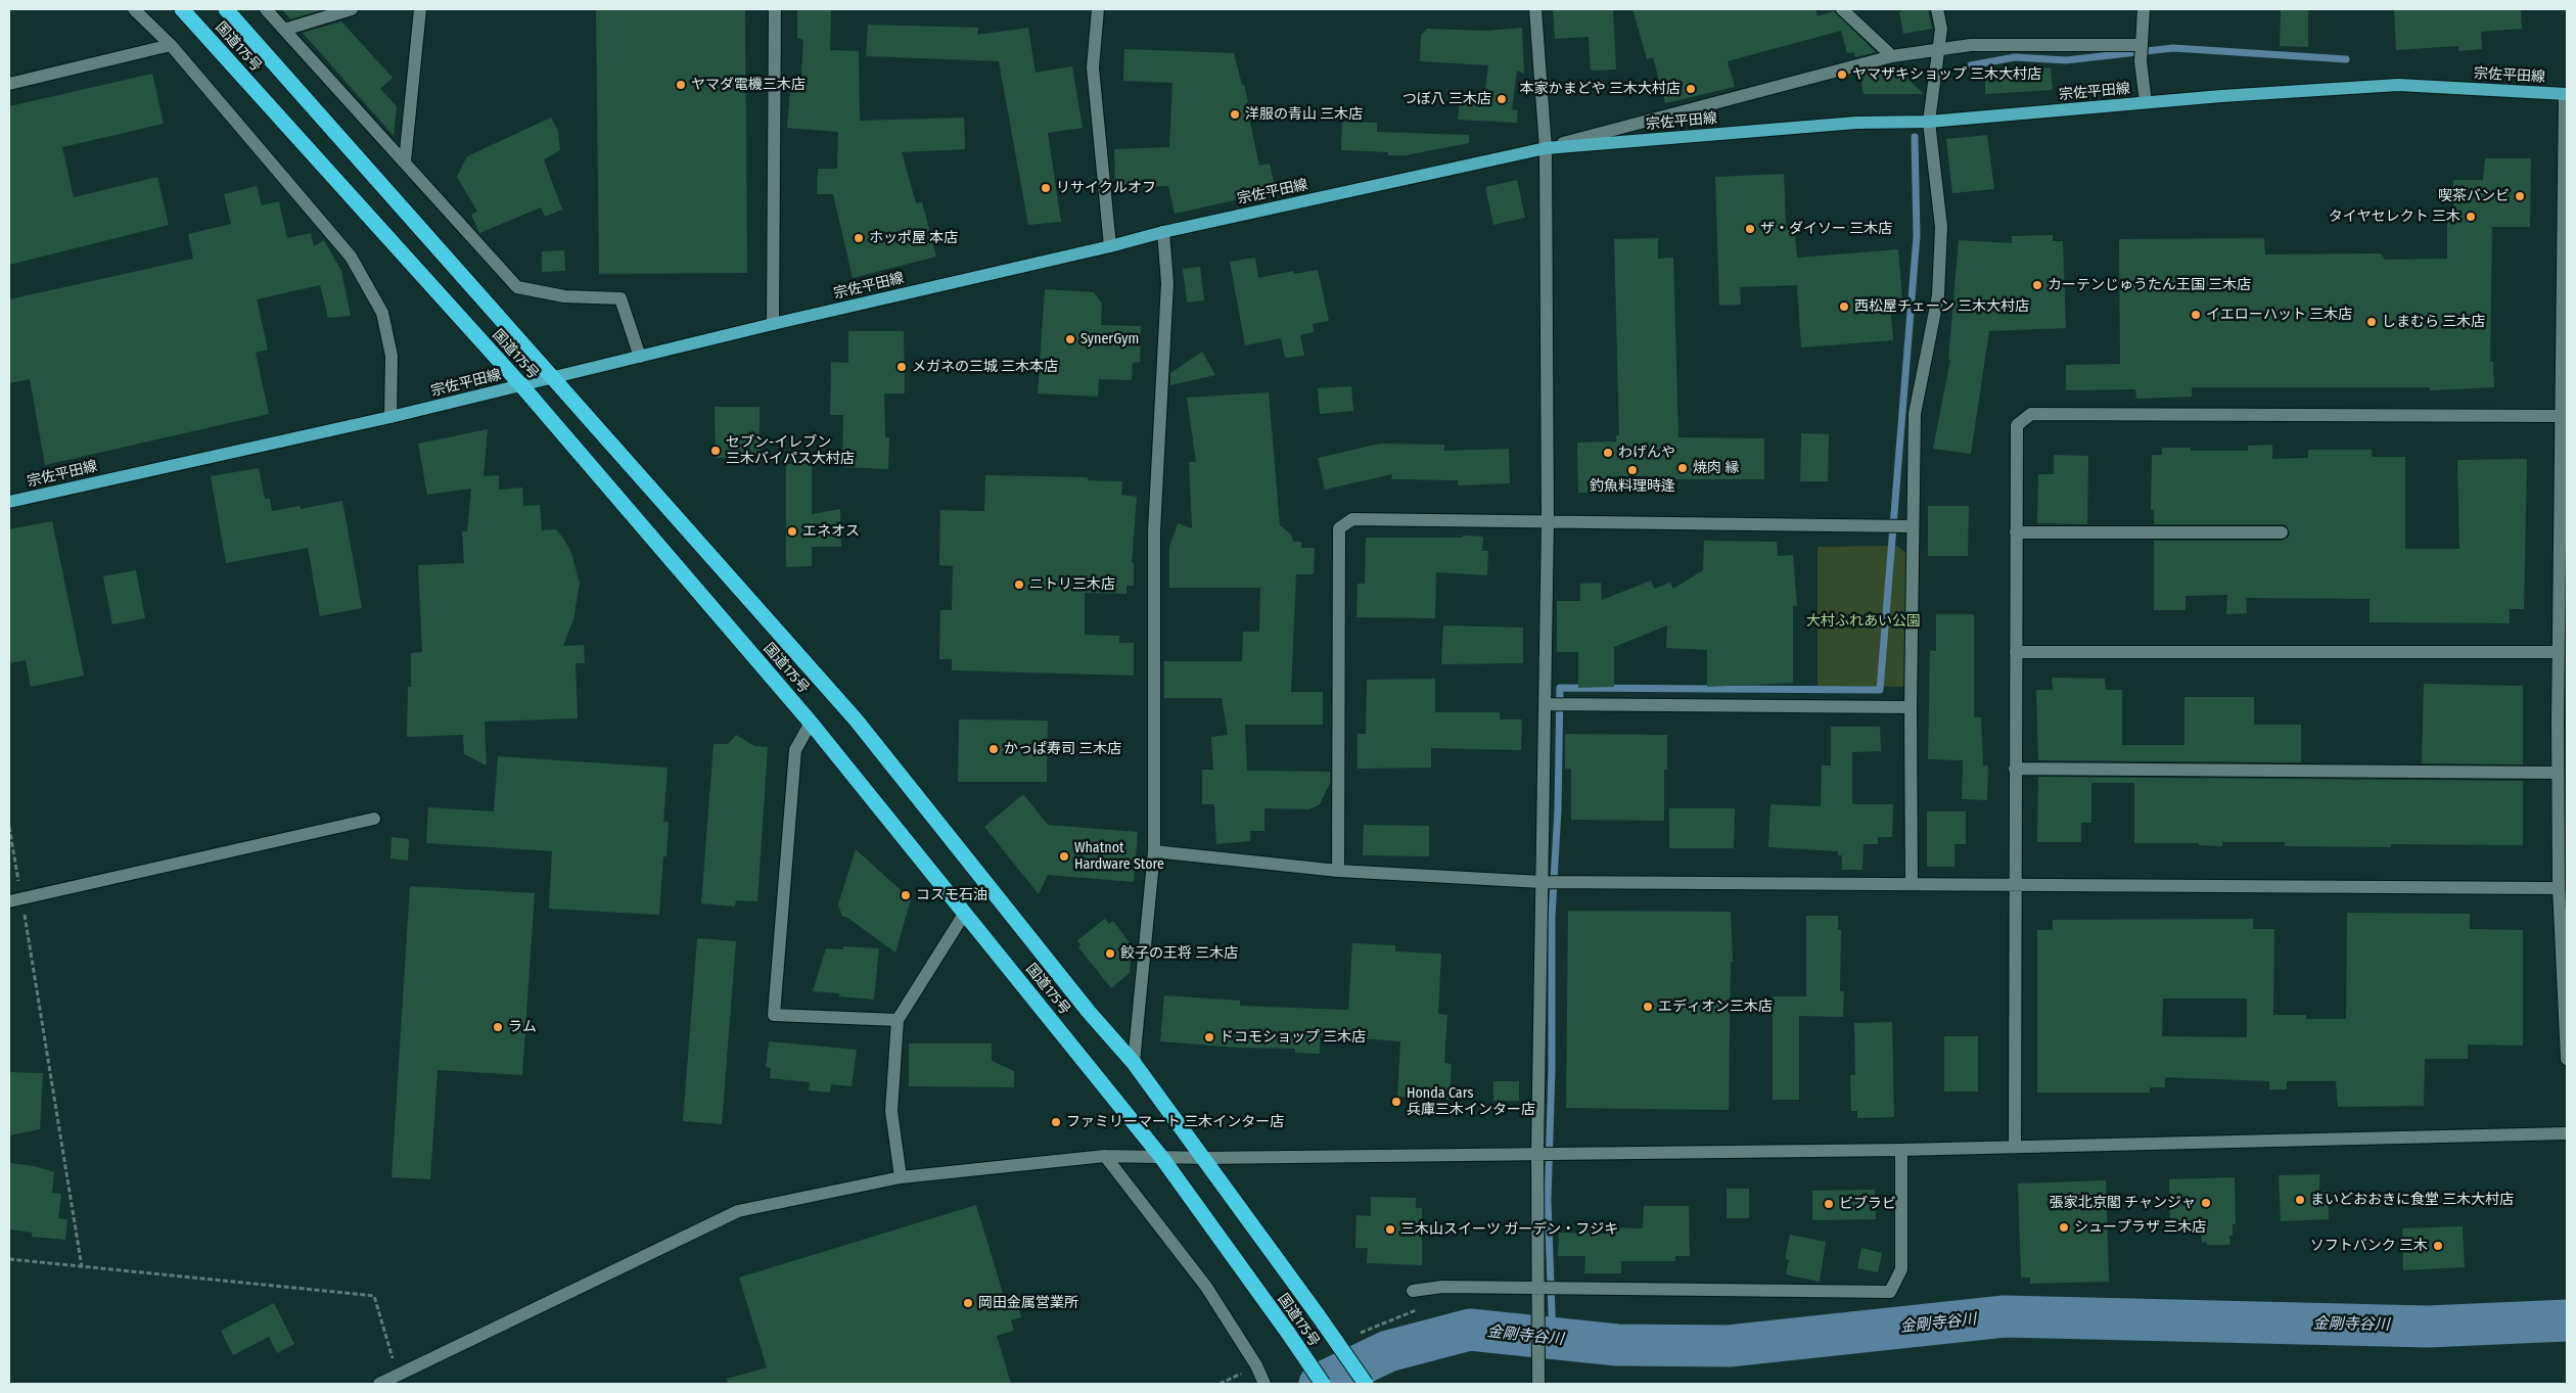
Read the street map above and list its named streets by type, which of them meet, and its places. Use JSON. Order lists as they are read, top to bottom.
{
  "streets": {
    "highway": ["国道175号"],
    "main road": ["宗佐平田線"]
  },
  "crossings": [
    ["国道175号", "宗佐平田線"]
  ],
  "water": ["金剛寺谷川"],
  "parks": ["大村ふれあい公園"],
  "places": [
    "ヤマザキショップ 三木大村店",
    "ヤマダ電機三木店",
    "本家かまどや 三木大村店",
    "つぼ八 三木店",
    "洋服の青山 三木店",
    "リサイクルオフ",
    "喫茶バンビ",
    "タイヤセレクト 三木",
    "ザ・ダイソー 三木店",
    "ホッポ屋 本店",
    "カーテンじゅうたん王国 三木店",
    "西松屋チェーン 三木大村店",
    "イエローハット 三木店",
    "しまむら 三木店",
    "SynerGym",
    "メガネの三城 三木本店",
    "セブン-イレブン 三木バイパス大村店",
    "わげんや",
    "焼肉 縁",
    "釣魚料理時逢",
    "エネオス",
    "ニトリ三木店",
    "かっぱ寿司 三木店",
    "Whatnot Hardware Store",
    "コスモ石油",
    "餃子の王将 三木店",
    "エディオン三木店",
    "ラム",
    "ドコモショップ 三木店",
    "Honda Cars 兵庫三木インター店",
    "ファミリーマート 三木インター店",
    "まいどおおきに食堂 三木大村店",
    "張家北京閣 チャンジャ",
    "ビブラビ",
    "シュープラザ 三木店",
    "三木山スイーツ ガーデン・フジキ",
    "ソフトバンク 三木",
    "岡田金属営業所"
  ]
}
